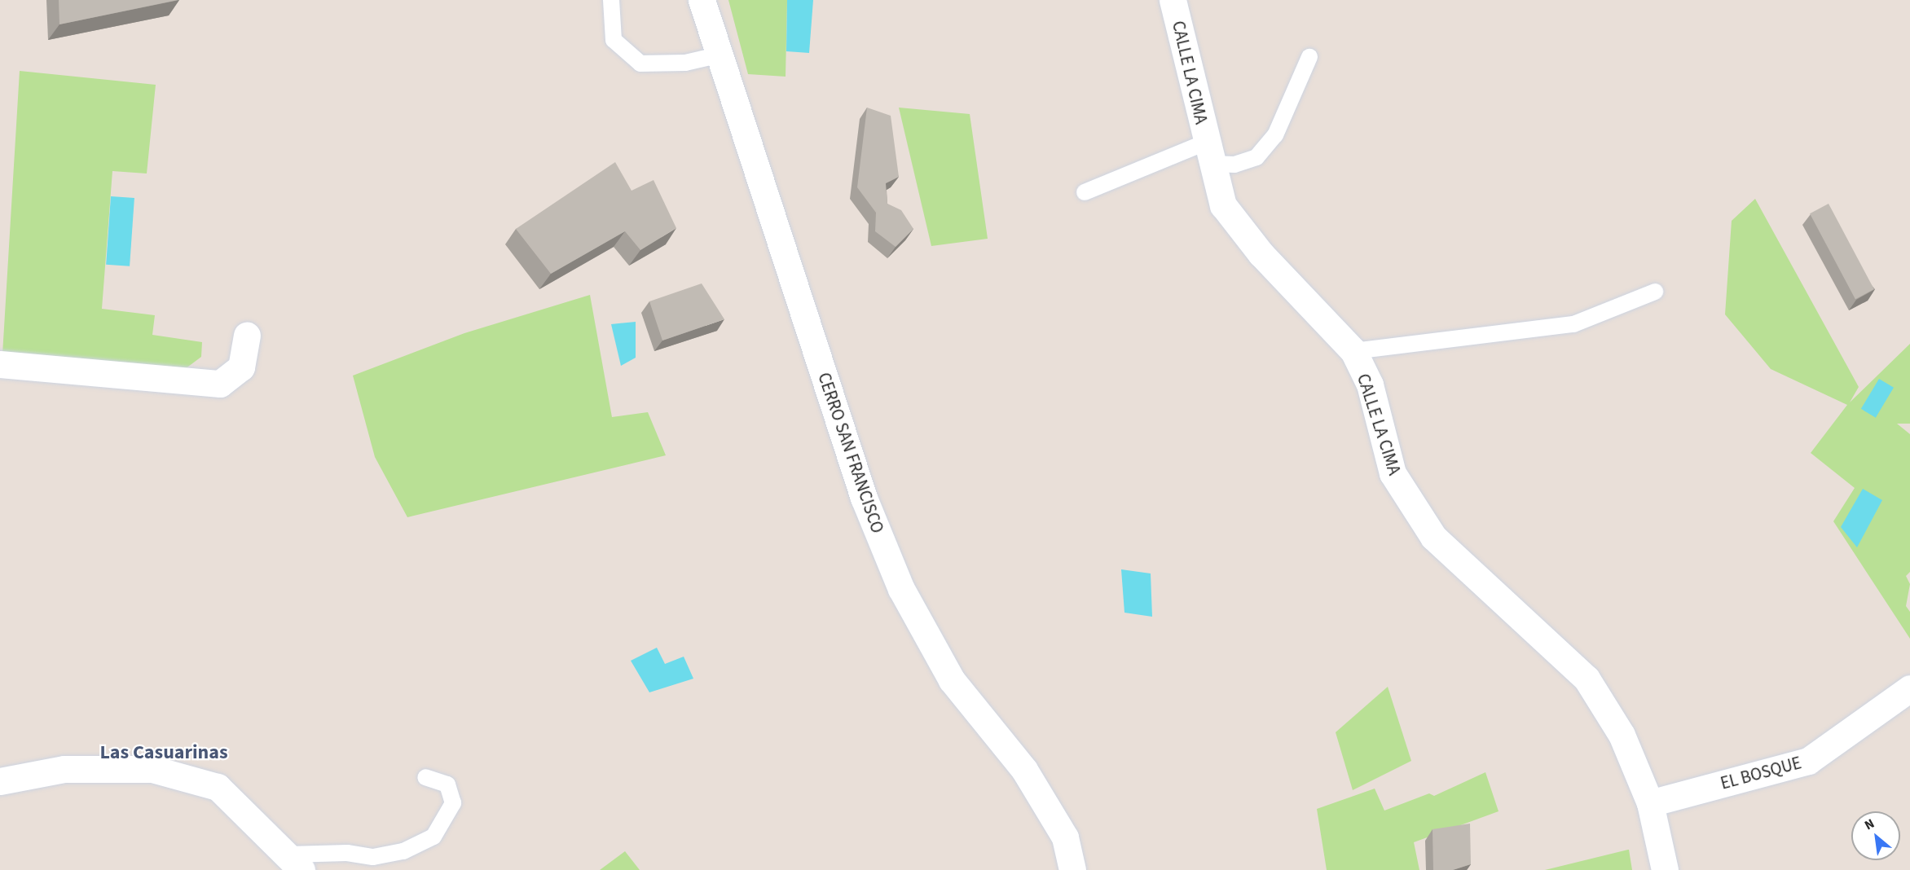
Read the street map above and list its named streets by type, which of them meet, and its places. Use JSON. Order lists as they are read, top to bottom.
{
  "streets": {
    "street": ["CALLE LA CIMA", "CERRO SAN FRANCISCO", "EL BOSQUE"]
  },
  "crossings": [
    ["CALLE LA CIMA", "EL BOSQUE"]
  ],
  "districts": ["Las Casuarinas"],
  "north": "top left"
}
